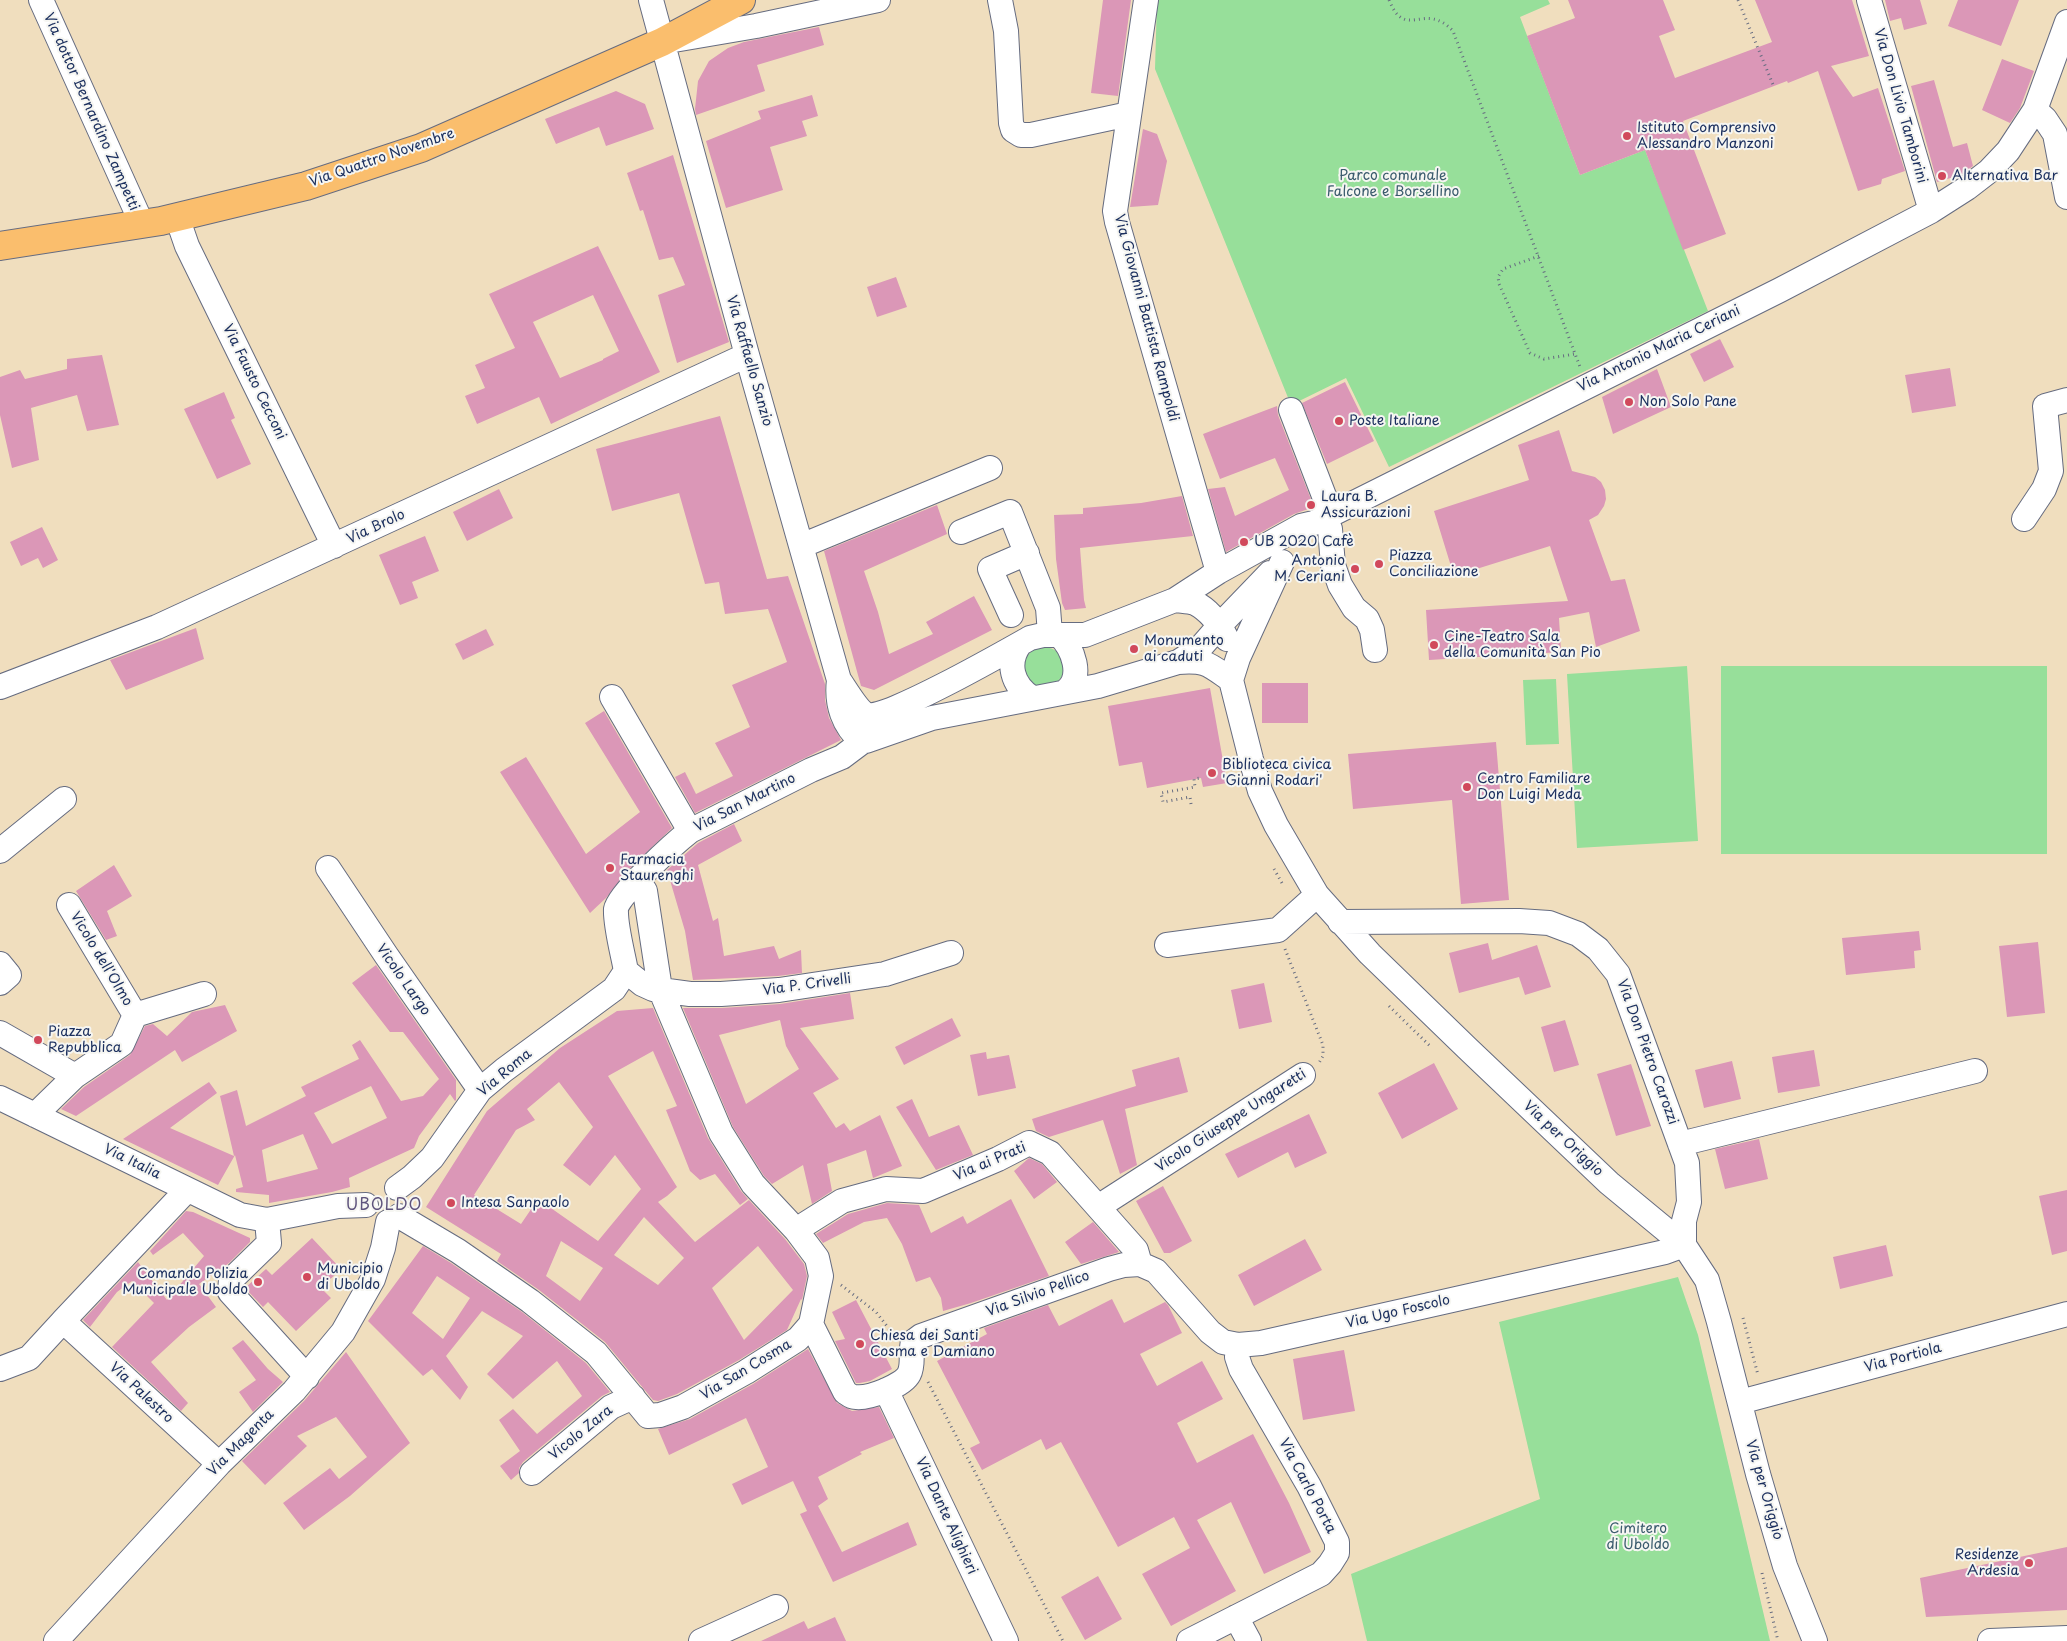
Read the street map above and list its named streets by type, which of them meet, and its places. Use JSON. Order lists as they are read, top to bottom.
{
  "streets": {
    "main road": ["Via Quattro Novembre"],
    "street": [
      "Via Don Livio Tamborini",
      "Via dottor Bernardino Zampetti",
      "Via Giovanni Battista Rampoldi",
      "Via Antonio Maria Ceriani",
      "Via Raffaello Sanzio",
      "Via Fausto Cecconi",
      "Via Brolo",
      "Via San Martino",
      "Vicolo dell'Olmo",
      "Vicolo Largo",
      "Via P. Crivelli",
      "Via Don Pietro Carozzi",
      "Via Roma",
      "Vicolo Giuseppe Ungaretti",
      "Via per Origgio",
      "Via Italia",
      "Via ai Prati",
      "Via Silvio Pellico",
      "Via Ugo Foscolo",
      "Via Portiola",
      "Via San Cosma",
      "Via Palestro",
      "Vicolo Zara",
      "Via Magenta",
      "Via Carlo Porta",
      "Via Dante Alighieri"
    ]
  },
  "crossings": [
    ["Via Don Livio Tamborini", "Via Antonio Maria Ceriani"],
    ["Via dottor Bernardino Zampetti", "Via Quattro Novembre"],
    ["Via Quattro Novembre", "Via Raffaello Sanzio"],
    ["Via Quattro Novembre", "Via Fausto Cecconi"],
    ["Via Giovanni Battista Rampoldi", "Via Antonio Maria Ceriani"],
    ["Via Antonio Maria Ceriani", "Via San Martino"],
    ["Via Antonio Maria Ceriani", "Via per Origgio"],
    ["Via Raffaello Sanzio", "Via Brolo"],
    ["Via Raffaello Sanzio", "Via San Martino"],
    ["Via Fausto Cecconi", "Via Brolo"],
    ["Via San Martino", "Via P. Crivelli"],
    ["Via San Martino", "Via Roma"],
    ["Via San Martino", "Via per Origgio"],
    ["Vicolo Largo", "Via Roma"],
    ["Via P. Crivelli", "Via Roma"],
    ["Via Don Pietro Carozzi", "Via per Origgio"],
    ["Via Don Pietro Carozzi", "Via Ugo Foscolo"],
    ["Via Roma", "Via San Cosma"],
    ["Via Roma", "Via Magenta"],
    ["Vicolo Giuseppe Ungaretti", "Via ai Prati"],
    ["Via per Origgio", "Via Ugo Foscolo"],
    ["Via per Origgio", "Via Portiola"],
    ["Via ai Prati", "Via Silvio Pellico"],
    ["Via ai Prati", "Via Ugo Foscolo"],
    ["Via Silvio Pellico", "Via Ugo Foscolo"],
    ["Via Silvio Pellico", "Via San Cosma"],
    ["Via Silvio Pellico", "Via Dante Alighieri"],
    ["Via Ugo Foscolo", "Via Carlo Porta"],
    ["Via San Cosma", "Vicolo Zara"],
    ["Via San Cosma", "Via Magenta"],
    ["Via Palestro", "Via Magenta"]
  ],
  "districts": ["UBOLDO"],
  "parks": ["Parco comunale Falcone e Borsellino", "Cimitero di Uboldo"],
  "places": [
    "Istituto Comprensivo Alessandro Manzoni",
    "Alternativa Bar",
    "Non Solo Pane",
    "Poste Italiane",
    "Laura B. Assicurazioni",
    "UB 2020 Cafè",
    "Piazza Conciliazione",
    "Antonio M. Ceriani",
    "Cine-Teatro Sala della Comunità San Pio",
    "Monumento ai caduti",
    "Biblioteca civica 'Gianni Rodari'",
    "Centro Familiare Don Luigi Meda",
    "Farmacia Staurenghi",
    "Piazza Repubblica",
    "Intesa Sanpaolo",
    "Municipio di Uboldo",
    "Comando Polizia Municipale Uboldo",
    "Chiesa dei Santi Cosma e Damiano",
    "Residenze Ardesia"
  ]
}
